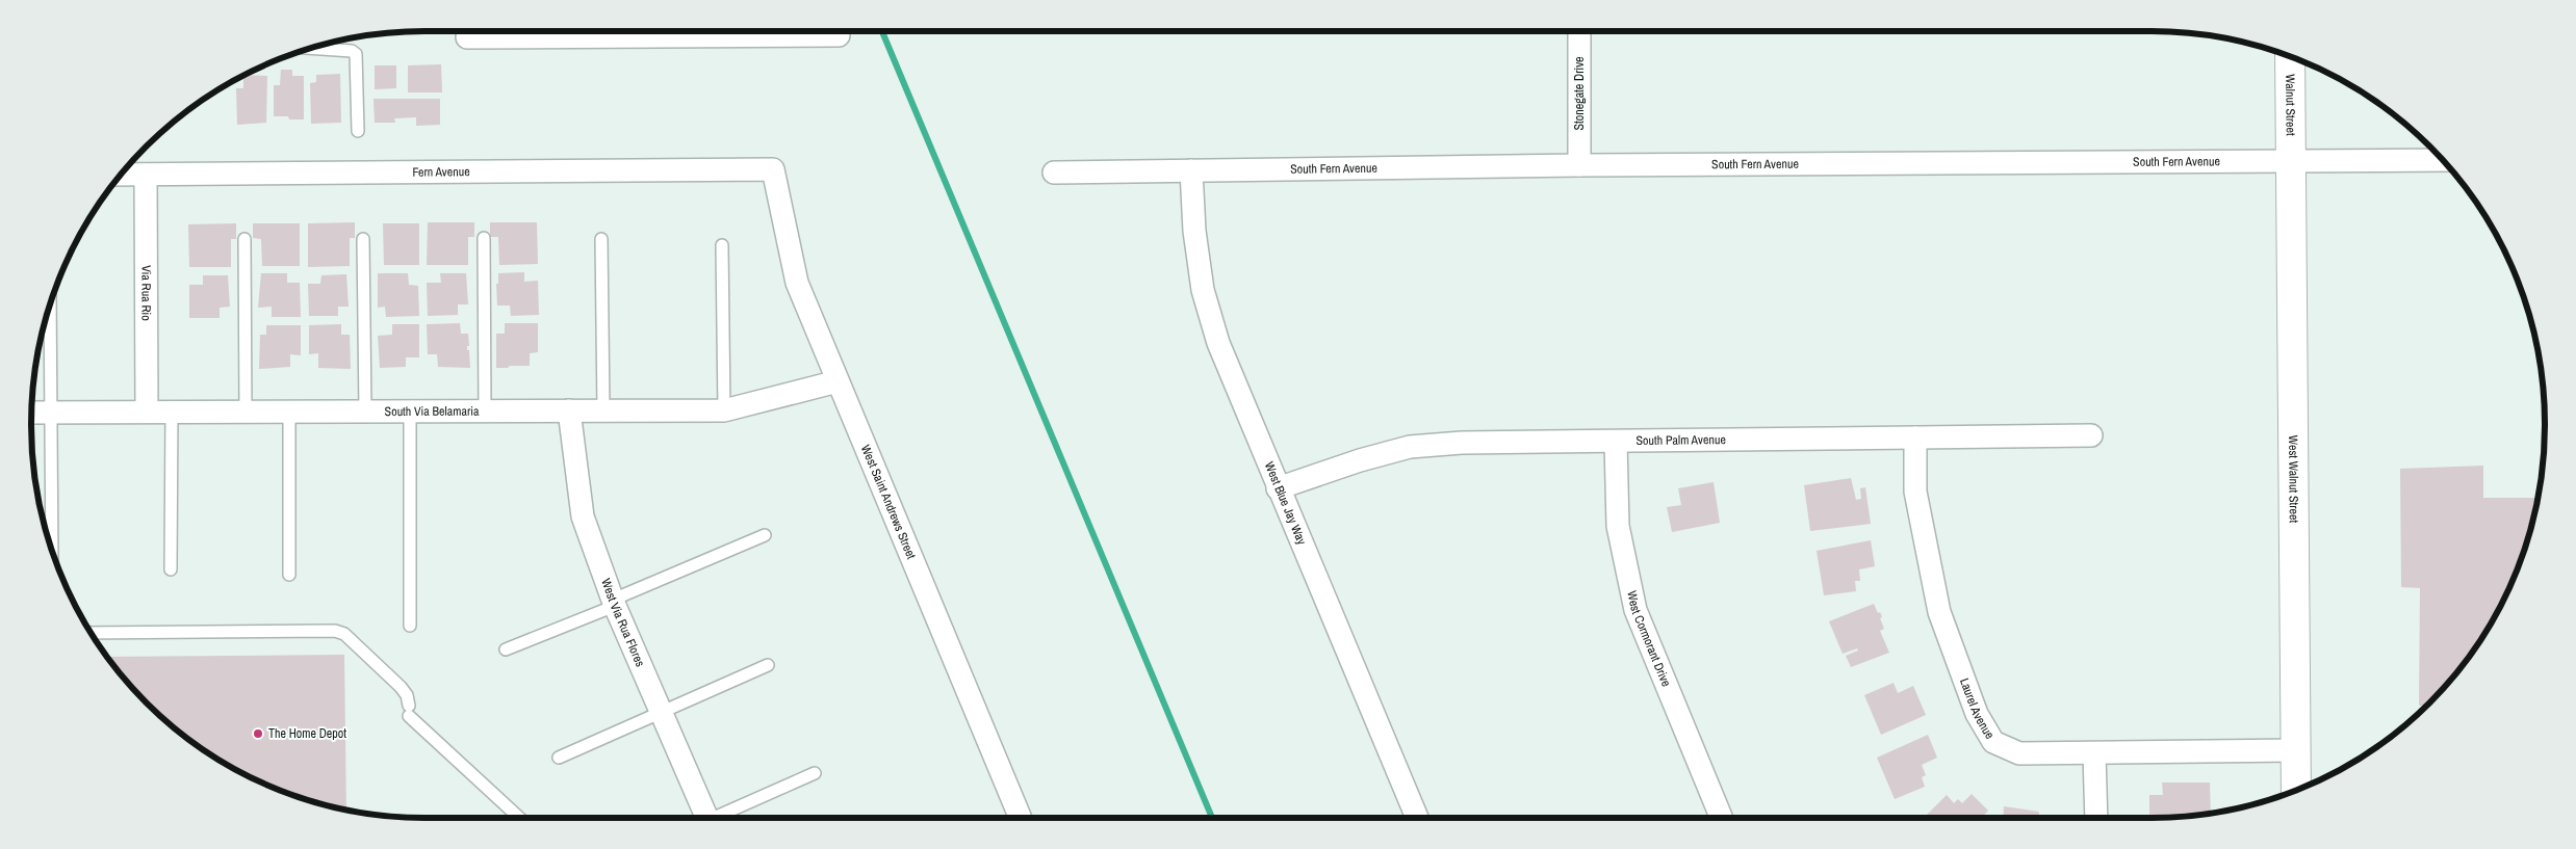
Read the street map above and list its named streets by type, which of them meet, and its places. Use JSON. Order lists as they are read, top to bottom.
{
  "streets": {
    "street": [
      "Stonegate Drive",
      "Walnut Street",
      "South Fern Avenue",
      "Fern Avenue",
      "Via Rua Rio",
      "South Via Belamaria",
      "South Palm Avenue",
      "West Walnut Street",
      "West Saint Andrews Street",
      "West Blue Jay Way",
      "West Via Rua Flores",
      "West Cormorant Drive",
      "Laurel Avenue"
    ]
  },
  "crossings": [
    ["Stonegate Drive", "South Fern Avenue"],
    ["Walnut Street", "South Fern Avenue"],
    ["Walnut Street", "West Walnut Street"],
    ["South Fern Avenue", "West Walnut Street"],
    ["South Fern Avenue", "West Blue Jay Way"],
    ["Fern Avenue", "Via Rua Rio"],
    ["Fern Avenue", "West Saint Andrews Street"],
    ["Via Rua Rio", "South Via Belamaria"],
    ["South Via Belamaria", "West Saint Andrews Street"],
    ["South Via Belamaria", "West Via Rua Flores"],
    ["South Palm Avenue", "West Blue Jay Way"],
    ["South Palm Avenue", "West Cormorant Drive"],
    ["South Palm Avenue", "Laurel Avenue"],
    ["West Walnut Street", "Laurel Avenue"]
  ],
  "places": ["The Home Depot"]
}
